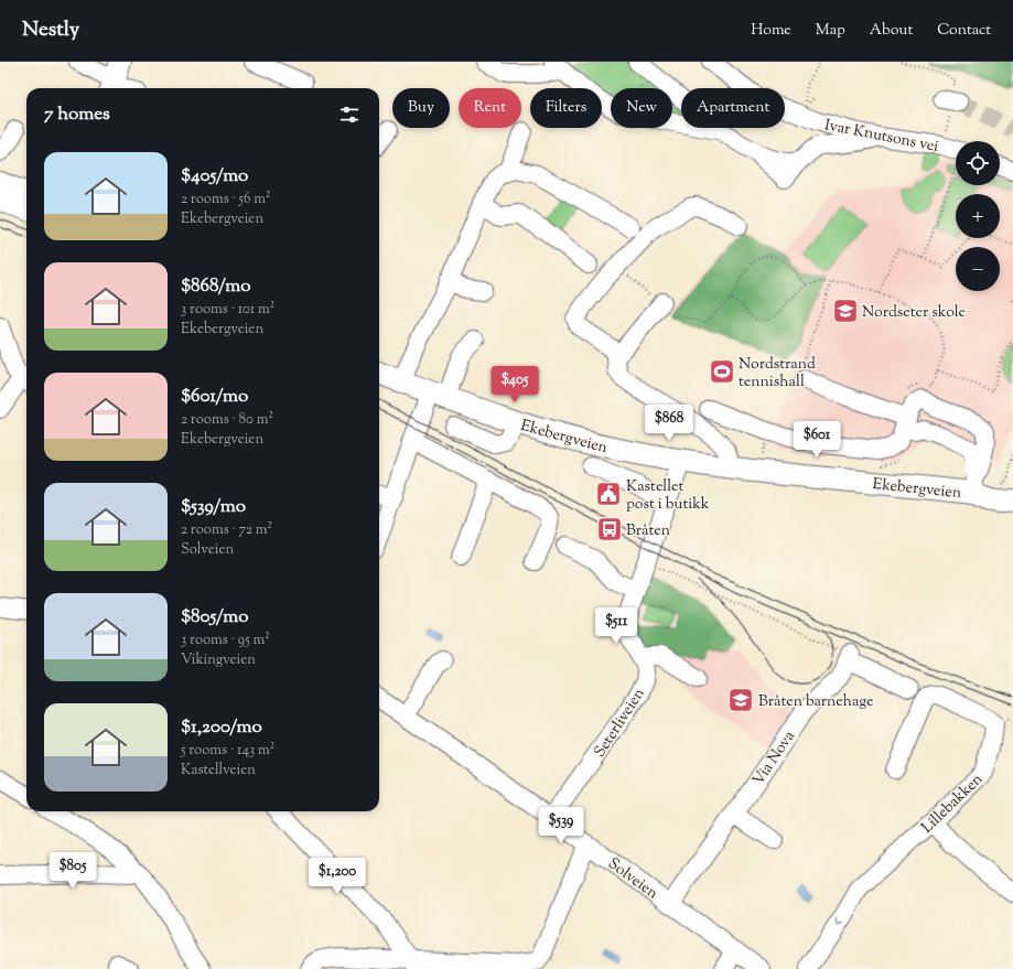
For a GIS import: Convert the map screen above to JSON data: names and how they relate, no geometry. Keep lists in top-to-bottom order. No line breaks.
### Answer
{"streets":{"main road":["Ekebergveien"],"street":["Ivar Knutsons vei","Seterliveien","Via Nova","Lillebakken","Solveien"]},"crossings":[["Ekebergveien","Seterliveien"],["Seterliveien","Solveien"],["Via Nova","Solveien"]],"one_way":["Lillebakken"],"places":{"school or university":["Nordseter skole","Bråten barnehage"],"sports":["Nordstrand tennishall"],"public building":["Kastellet post i butikk"],"bus stop":["Bråten"]},"page":{"header":"Nestly","nav":["Home","Map","About","Contact"],"chip":["Buy","Rent","Filters","New","Apartment"],"heading":"7 homes","map_buttons":["+","−"],"list":[{"name":"$405/mo","note":"2 rooms · 56 m² · Ekebergveien"},{"name":"$868/mo","note":"3 rooms · 101 m² · Ekebergveien"},{"name":"$601/mo","note":"2 rooms · 80 m² · Ekebergveien"},{"name":"$539/mo","note":"2 rooms · 72 m² · Solveien"},{"name":"$805/mo","note":"3 rooms · 95 m² · Vikingveien"},{"name":"$1,200/mo","note":"5 rooms · 143 m² · Kastellveien"}],"price":["$405","$868","$601","$511","$539","$805","$1,200"]}}
